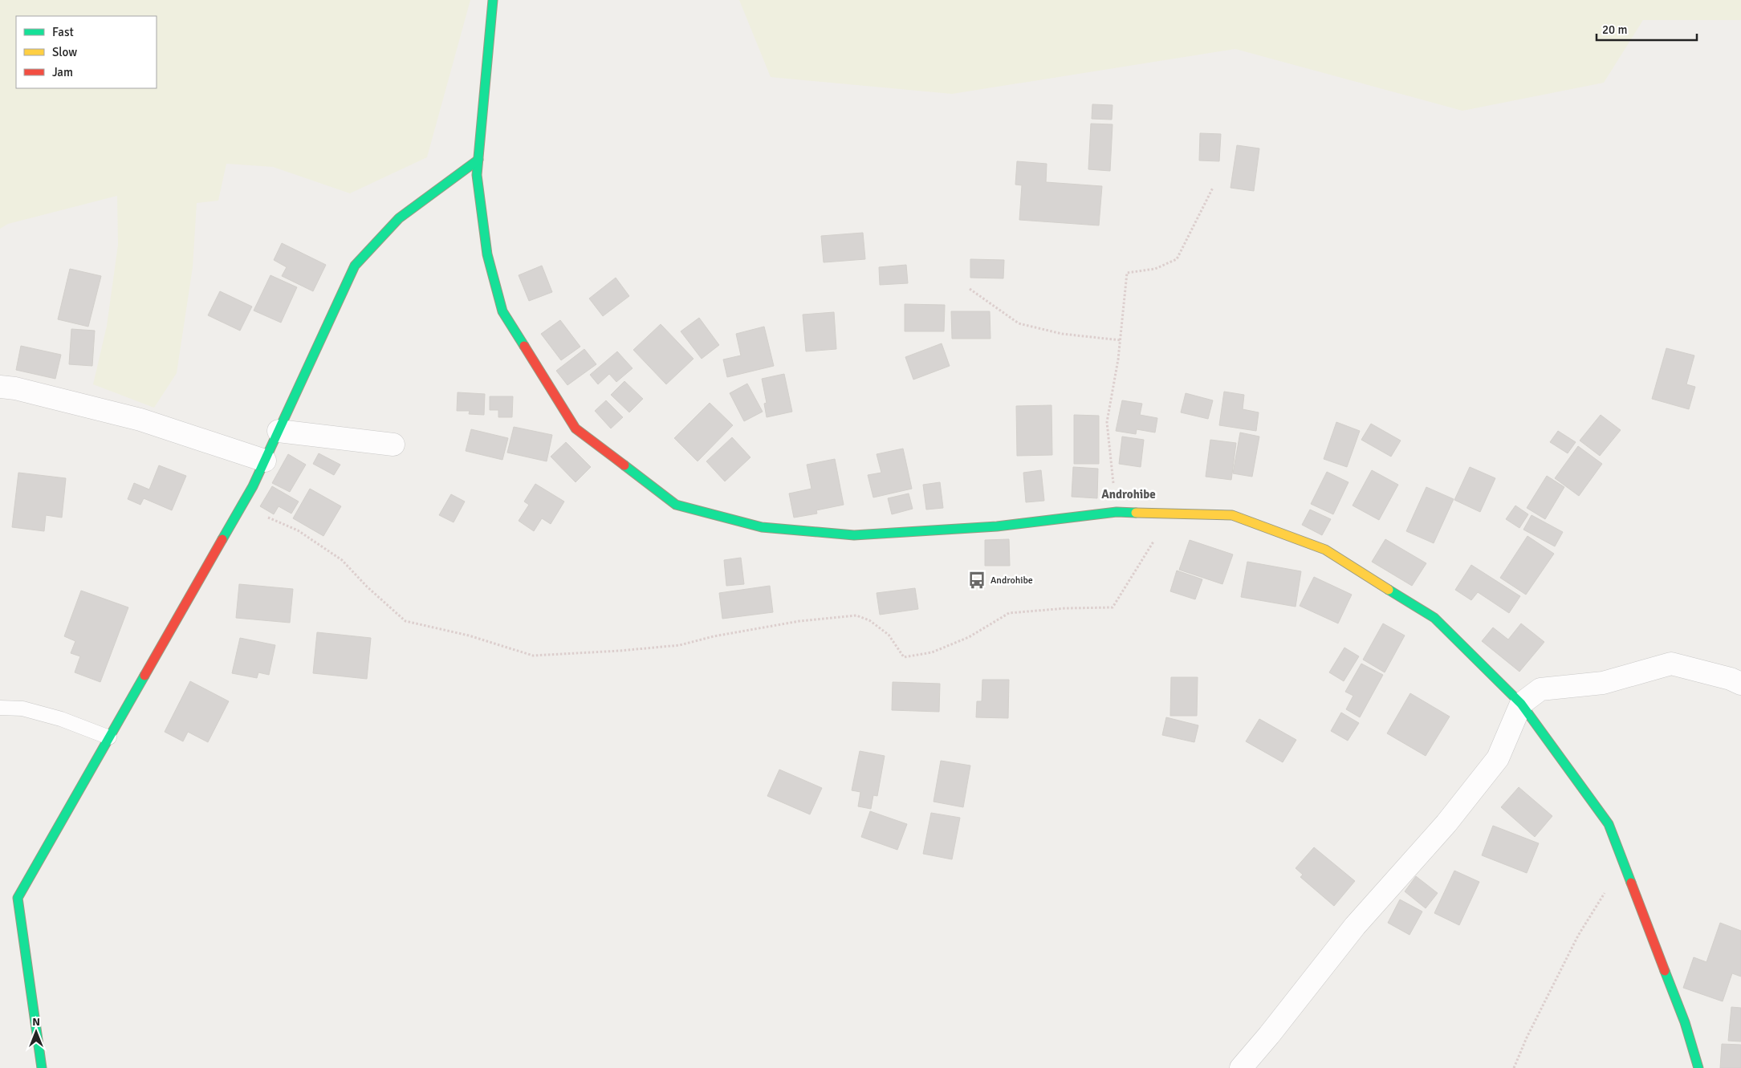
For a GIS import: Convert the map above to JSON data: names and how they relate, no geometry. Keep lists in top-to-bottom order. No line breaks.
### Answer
{"districts":["Androhibe"],"places":{"bus stop":["Androhibe"]},"legend":["Fast","Slow","Jam"],"scale_bar":"20 m","north":"top"}
